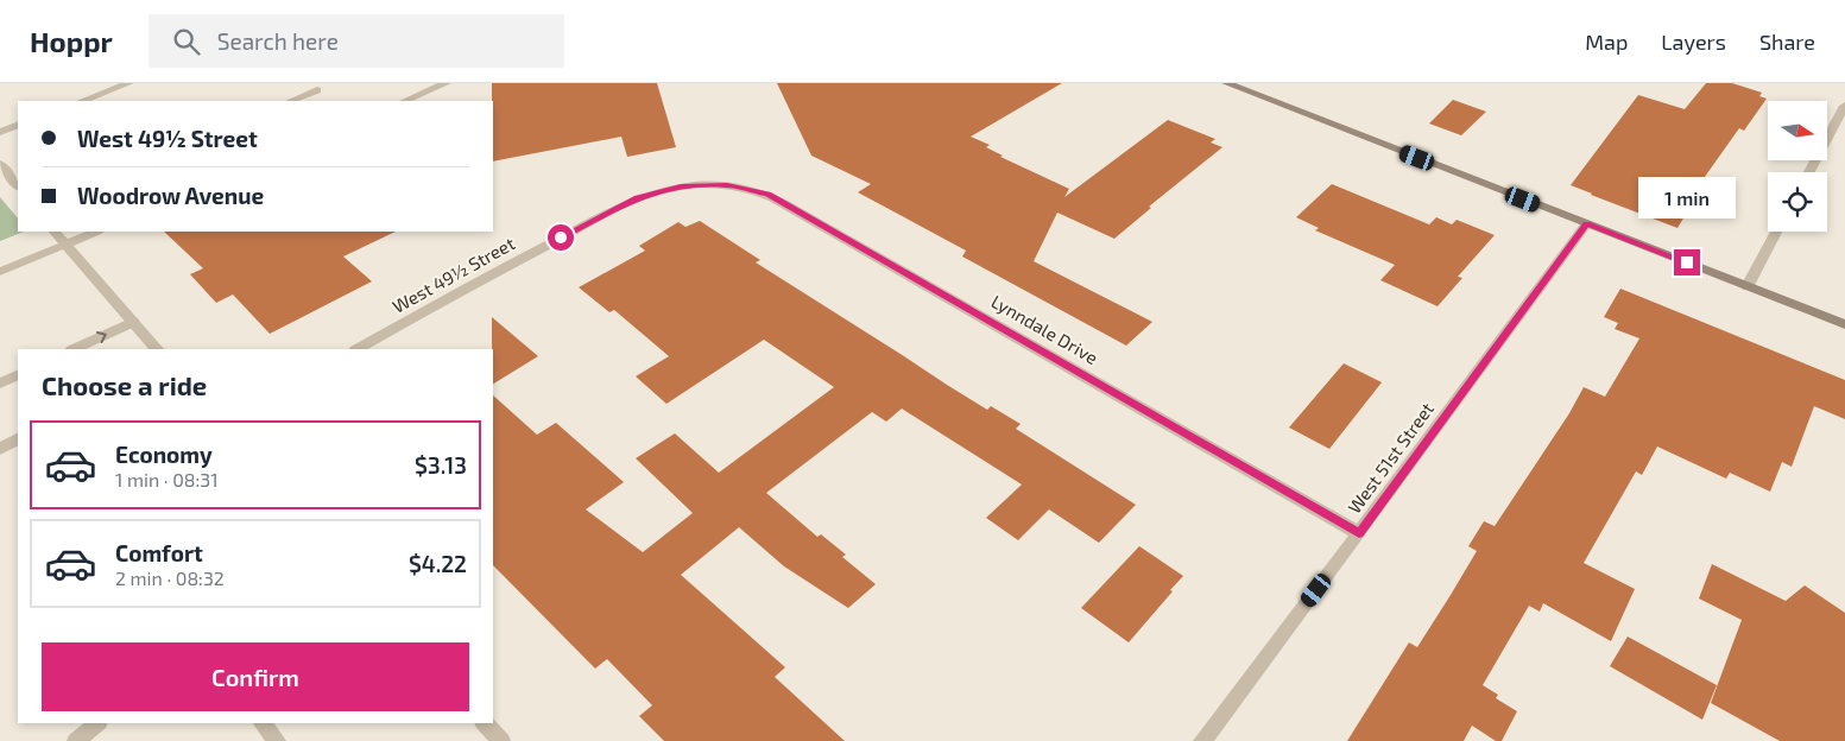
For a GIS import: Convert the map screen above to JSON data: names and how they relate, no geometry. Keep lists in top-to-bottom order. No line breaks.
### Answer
{"streets":{"street":["West 49½ Street","Lynndale Drive","West 51st Street"]},"crossings":[["West 49½ Street","Lynndale Drive"],["Lynndale Drive","West 51st Street"]],"north":"right","page":{"header":"Hoppr","search":"Search here","nav":["Map","Layers","Share"],"banner":["West 49½ Street","Woodrow Avenue"],"bubble":"1 min","heading":"Choose a ride","list":[{"name":"Economy","note":"1 min · 08:31","value":"$3.13"},{"name":"Comfort","note":"2 min · 08:32","value":"$4.22"}],"buttons":"Confirm"}}
